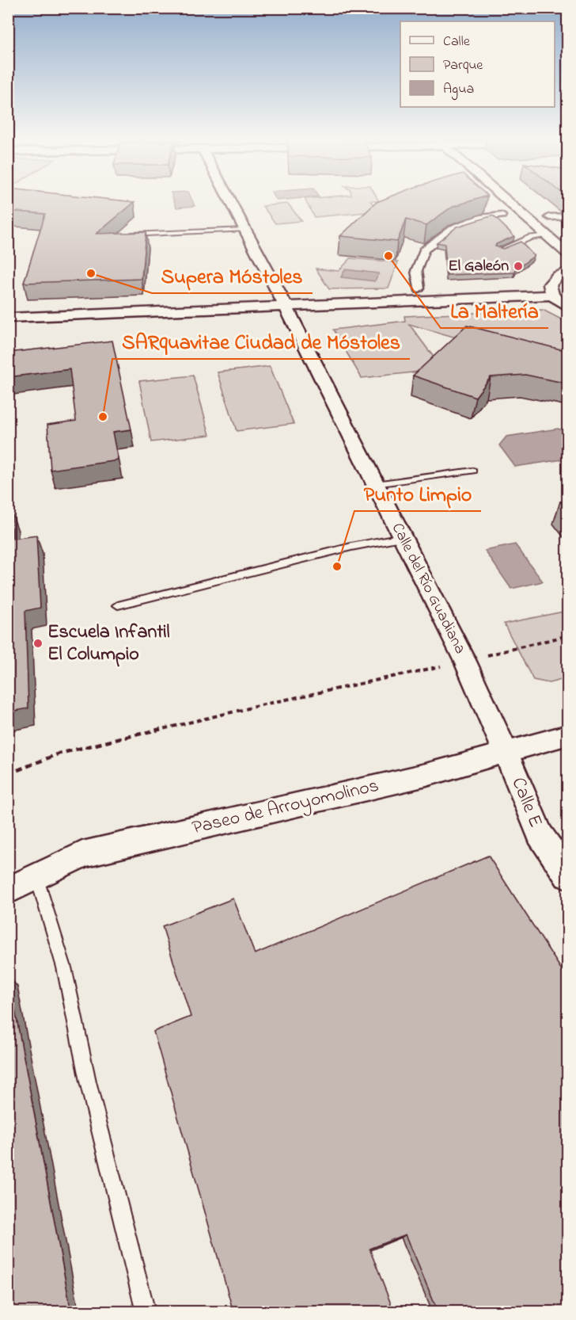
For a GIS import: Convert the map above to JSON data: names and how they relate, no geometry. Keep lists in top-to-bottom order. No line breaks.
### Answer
{"streets":{"street":["Calle del Río Guadiana","Calle E","Paseo de Arroyomolinos"]},"crossings":[["Calle del Río Guadiana","Calle E"],["Calle del Río Guadiana","Paseo de Arroyomolinos"],["Calle E","Paseo de Arroyomolinos"]],"places":["La Maltería","El Galeón","Supera Móstoles","SARquavitae Ciudad de Móstoles","Punto Limpio","Escuela Infantil El Columpio"],"legend":["Calle","Parque","Agua"]}
